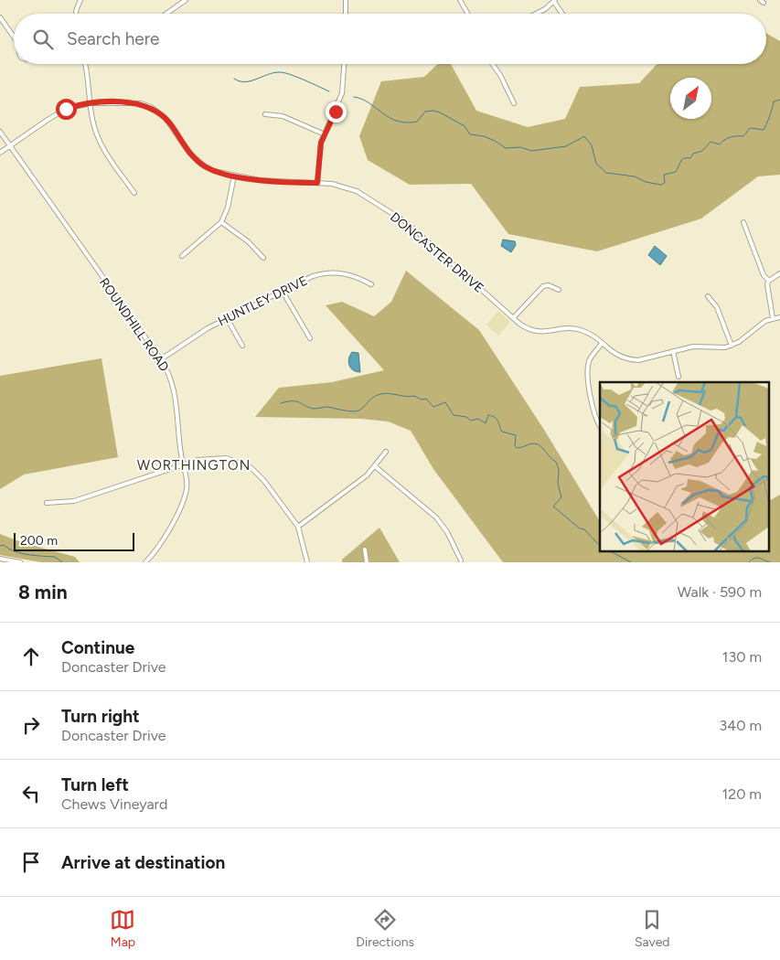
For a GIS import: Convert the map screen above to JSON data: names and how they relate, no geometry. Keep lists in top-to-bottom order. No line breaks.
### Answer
{"streets":{"street":["DONCASTER DRIVE","HUNTLEY DRIVE","ROUNDHILL ROAD"]},"crossings":[["DONCASTER DRIVE","ROUNDHILL ROAD"],["HUNTLEY DRIVE","ROUNDHILL ROAD"]],"districts":["WORTHINGTON"],"scale_bar":"200 m","north":"top right","page":{"search":"Search here","scale":"200 m","heading":["8 min","Walk · 590 m"],"list":[["Continue","Doncaster Drive","130 m"],["Turn right","Doncaster Drive","340 m"],["Turn left","Chews Vineyard","120 m"],"Arrive at destination"],"nav":["Map","Directions","Saved"]}}
